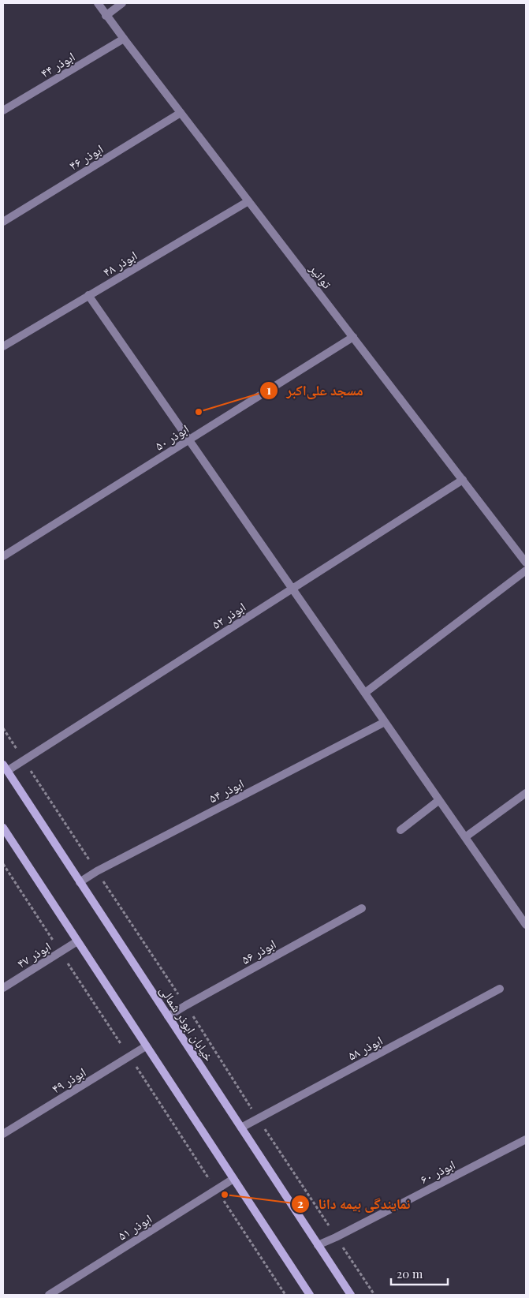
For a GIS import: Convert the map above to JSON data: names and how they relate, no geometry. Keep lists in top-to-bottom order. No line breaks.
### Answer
{"streets":{"main road":["خیابان ابوذر شمالی"],"street":["ابوذر ۴۴","ابوذر ۴۶","ابوذر ۴۸","توانیر","ابوذر ۵۰","ابوذر ۵۲","ابوذر ۵۴","ابوذر ۵۶","ابوذر ۴۷","ابوذر ۵۸","ابوذر ۴۹","ابوذر ۶۰","ابوذر ۵۱"]},"crossings":[["ابوذر ۴۴","توانیر"],["ابوذر ۴۶","توانیر"],["ابوذر ۴۸","توانیر"],["توانیر","ابوذر ۵۰"],["توانیر","ابوذر ۵۲"],["ابوذر ۵۲","خیابان ابوذر شمالی"],["ابوذر ۵۴","خیابان ابوذر شمالی"],["ابوذر ۵۶","خیابان ابوذر شمالی"],["خیابان ابوذر شمالی","ابوذر ۵۸"],["خیابان ابوذر شمالی","ابوذر ۶۰"]],"places":["مسجد علی‌اکبر","نمایندگی بیمه دانا"],"scale_bar":"20 m"}
